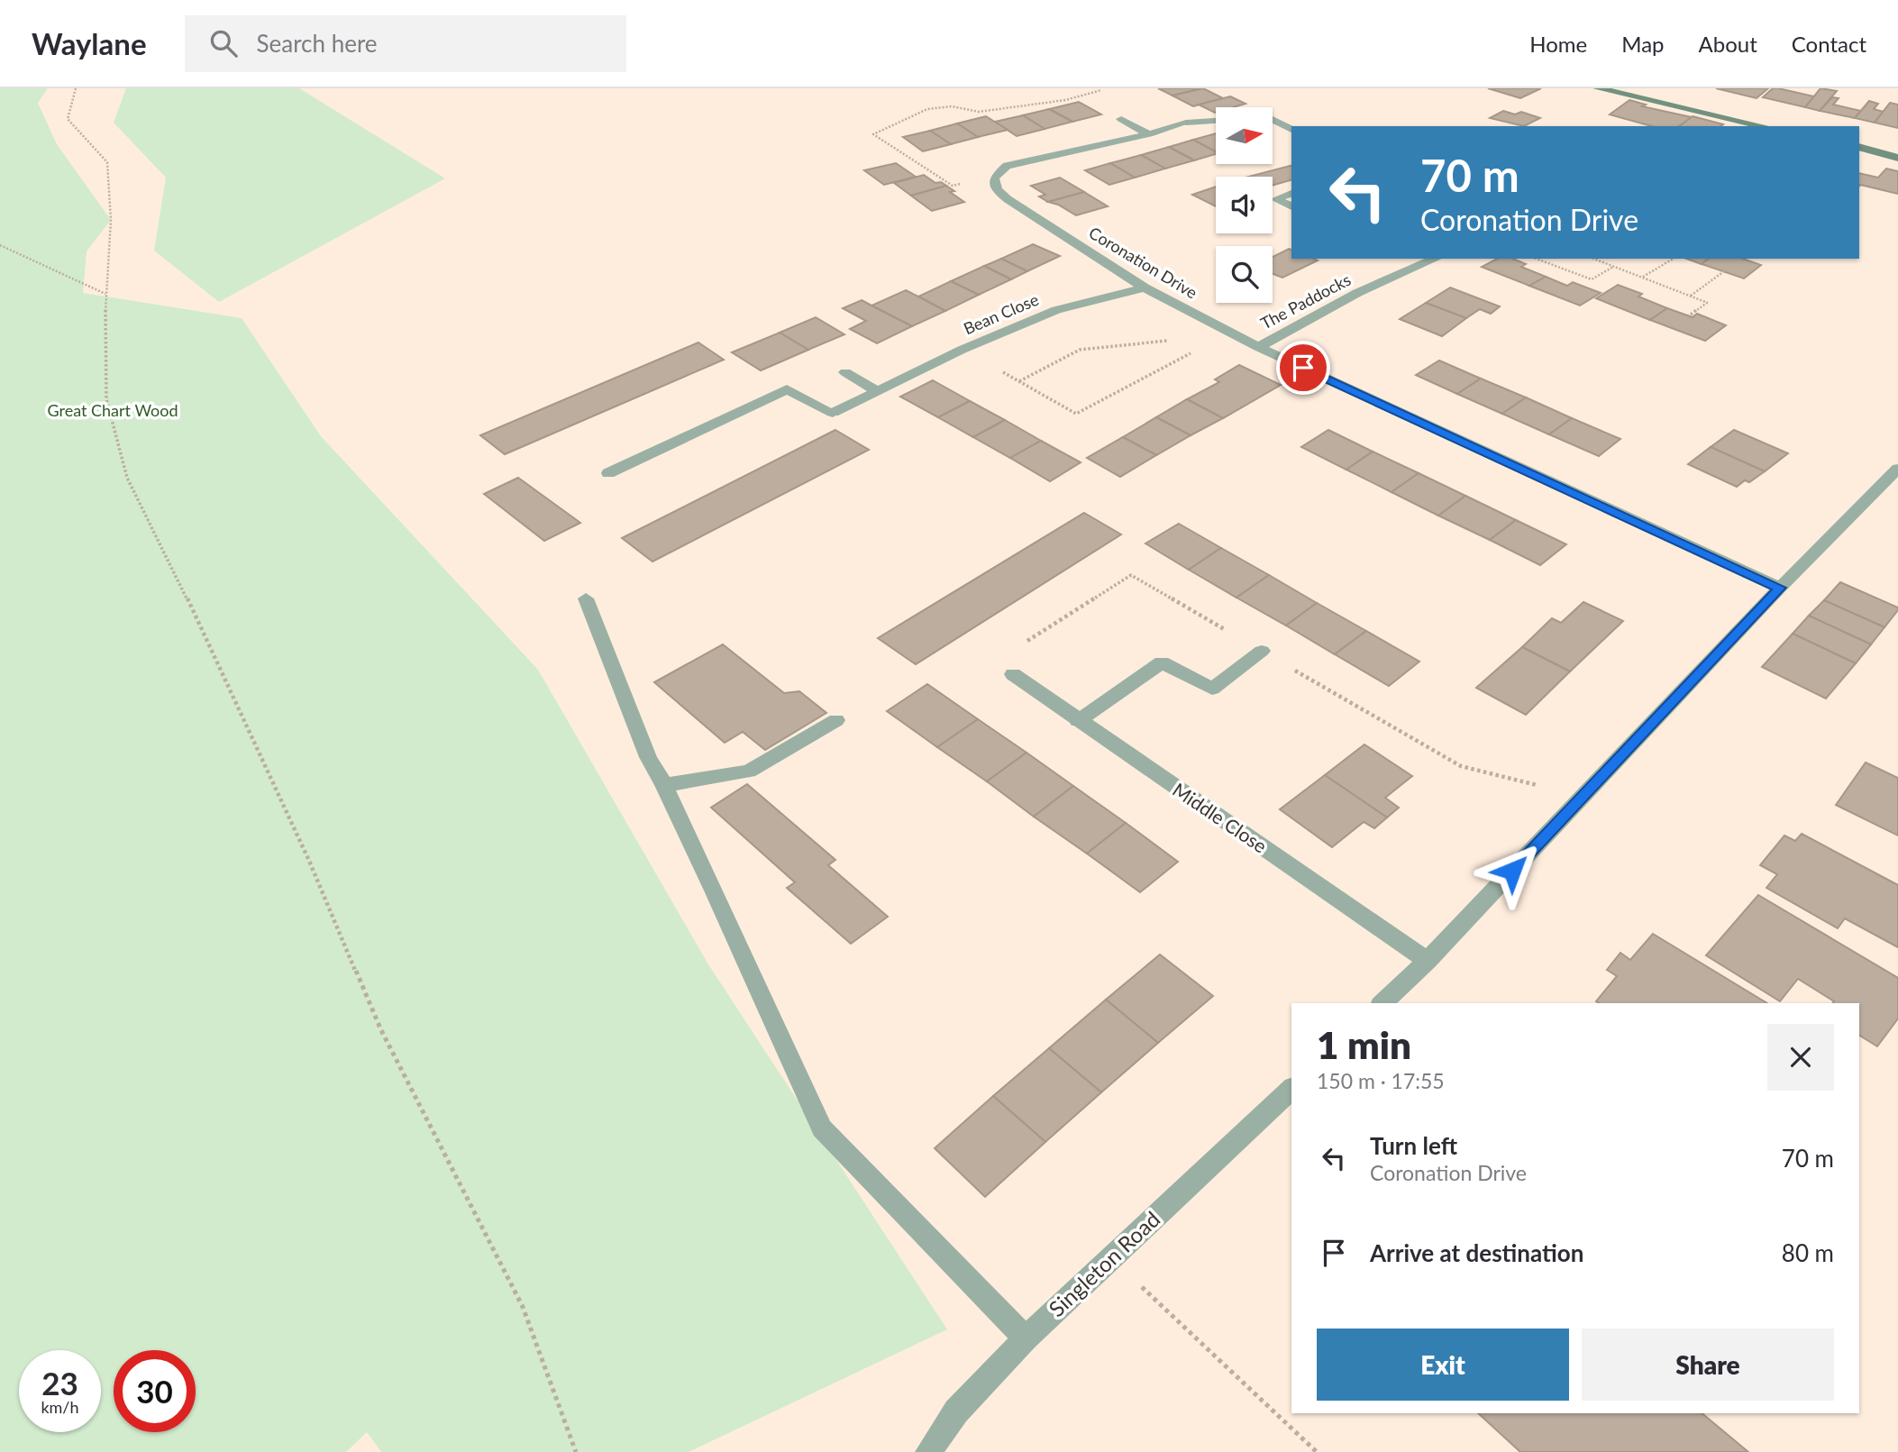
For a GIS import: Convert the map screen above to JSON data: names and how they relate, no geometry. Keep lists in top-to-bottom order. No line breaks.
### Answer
{"streets":{"street":["Coronation Drive","The Paddocks","Bean Close","Middle Close","Singleton Road"]},"crossings":[["Coronation Drive","The Paddocks"],["Coronation Drive","Bean Close"]],"parks":["Great Chart Wood"],"north":"right","page":{"header":"Waylane","search":"Search here","nav":["Home","Map","About","Contact"],"turn":["70 m","Coronation Drive"],"heading":["1 min","150 m · 17:55"],"list":[{"name":"Turn left","note":"Coronation Drive","value":"70 m"},{"name":"Arrive at destination","value":"80 m"}],"buttons":["Exit","Share"],"speed":"23 km/h","limit":"30"}}
